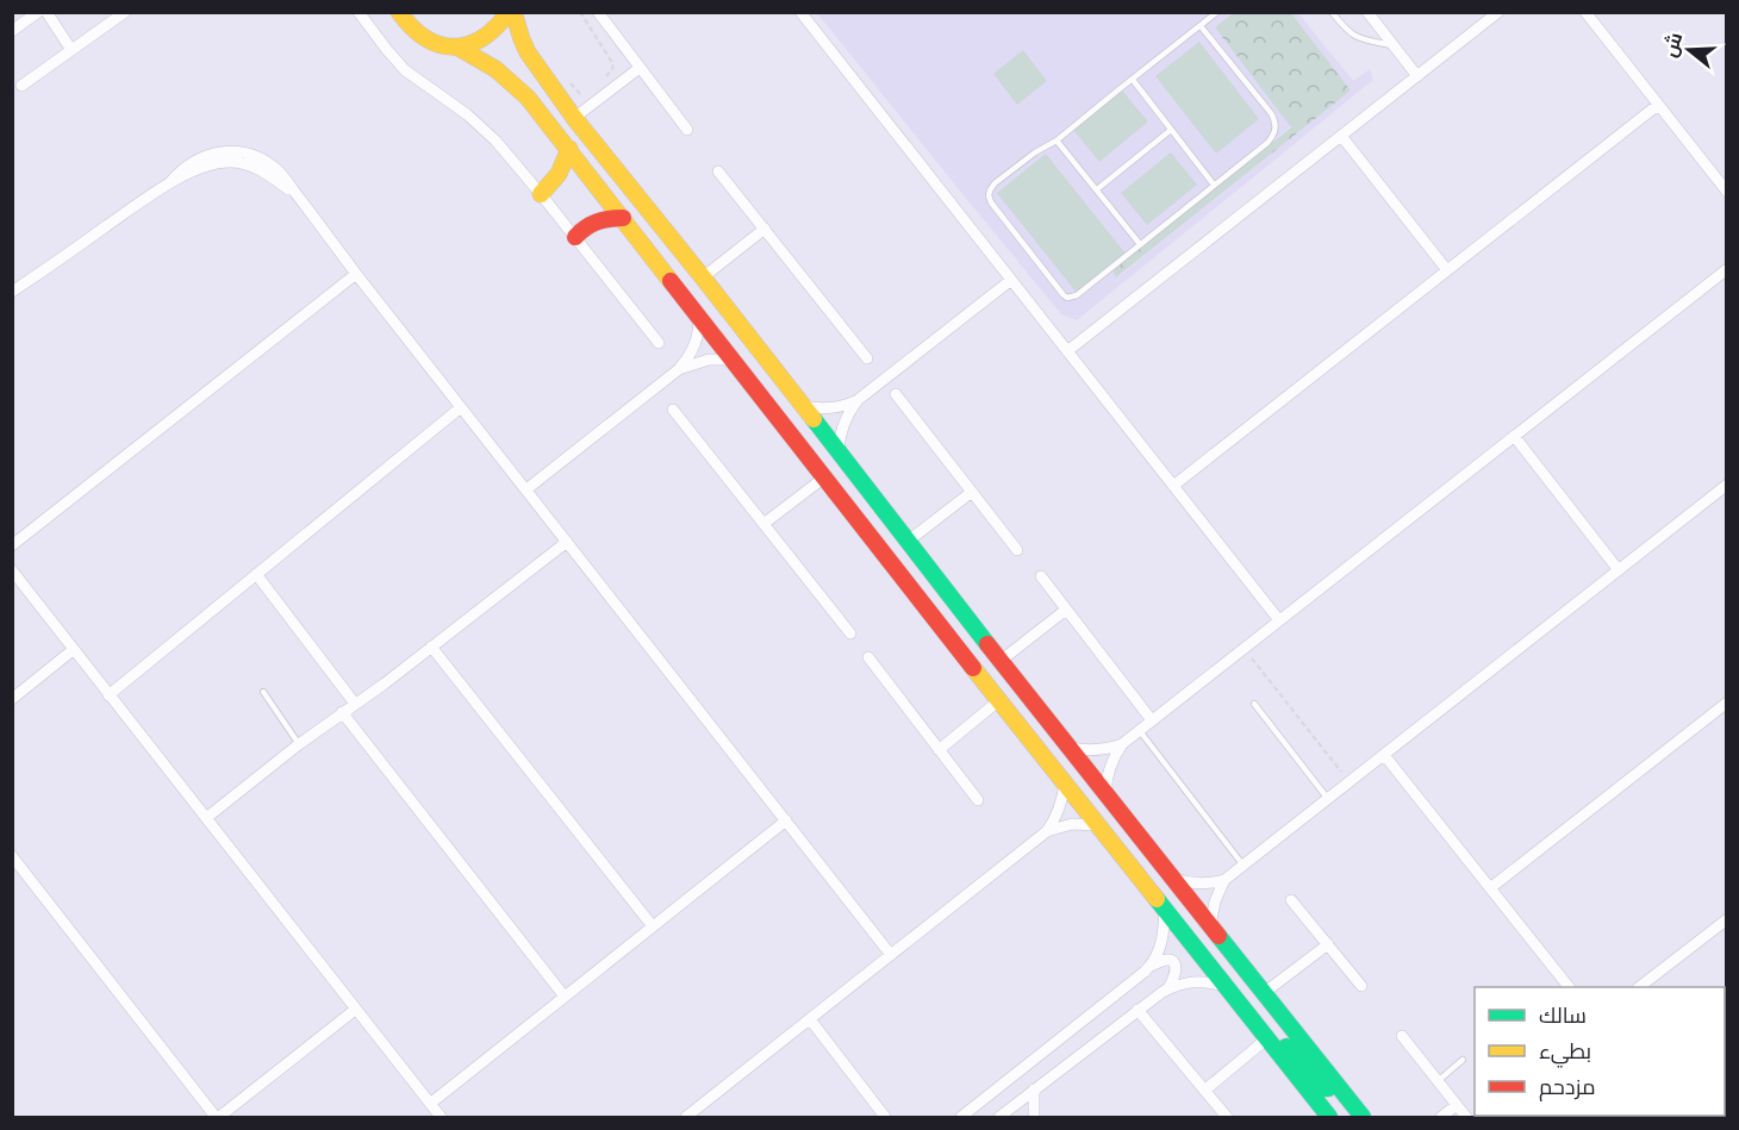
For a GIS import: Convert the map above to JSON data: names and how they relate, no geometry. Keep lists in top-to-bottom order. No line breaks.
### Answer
{"legend":["سالك","بطيء","مزدحم"],"north":"left"}
